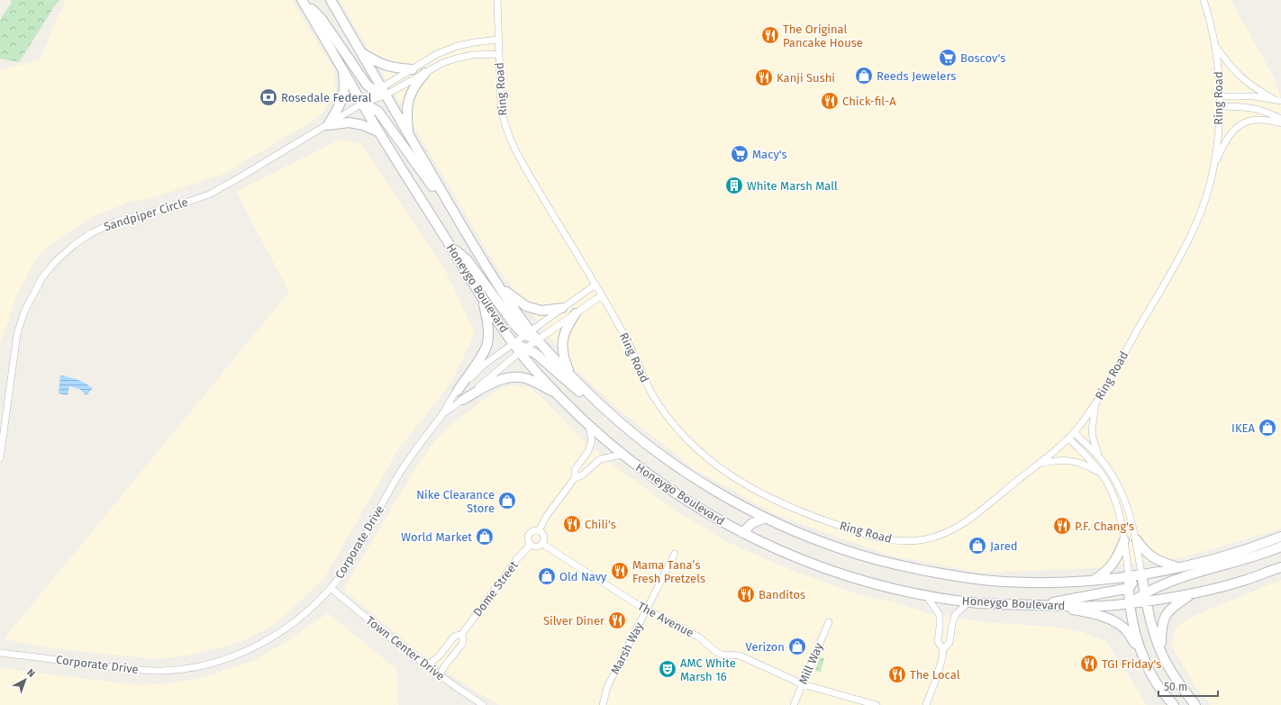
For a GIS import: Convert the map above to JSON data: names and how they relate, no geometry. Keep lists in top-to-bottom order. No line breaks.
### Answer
{"streets":{"main road":["Honeygo Boulevard"],"street":["Ring Road","Sandpiper Circle","Corporate Drive","Dome Street","The Avenue","Town Center Drive","Marsh Way","Mill Way"]},"crossings":[["Sandpiper Circle","Honeygo Boulevard"],["Honeygo Boulevard","Corporate Drive"],["Corporate Drive","Town Center Drive"],["Dome Street","The Avenue"],["Dome Street","Town Center Drive"],["The Avenue","Marsh Way"],["The Avenue","Mill Way"]],"places":{"restaurant":["The Original Pancake House","Kanji Sushi","Chick-fil-A","Chili's","P.F. Chang's","Mama Tana’s Fresh Pretzels","Banditos","Silver Diner","TGI Friday's","The Local"],"supermarket":["Boscov's","Macy's"],"shop":["Reeds Jewelers","IKEA","Nike Clearance Store","World Market","Jared","Old Navy","Verizon"],"bank":["Rosedale Federal"],"building":["White Marsh Mall"],"theatre":["AMC White Marsh 16"]},"scale_bar":"50 m","north":"top right"}
